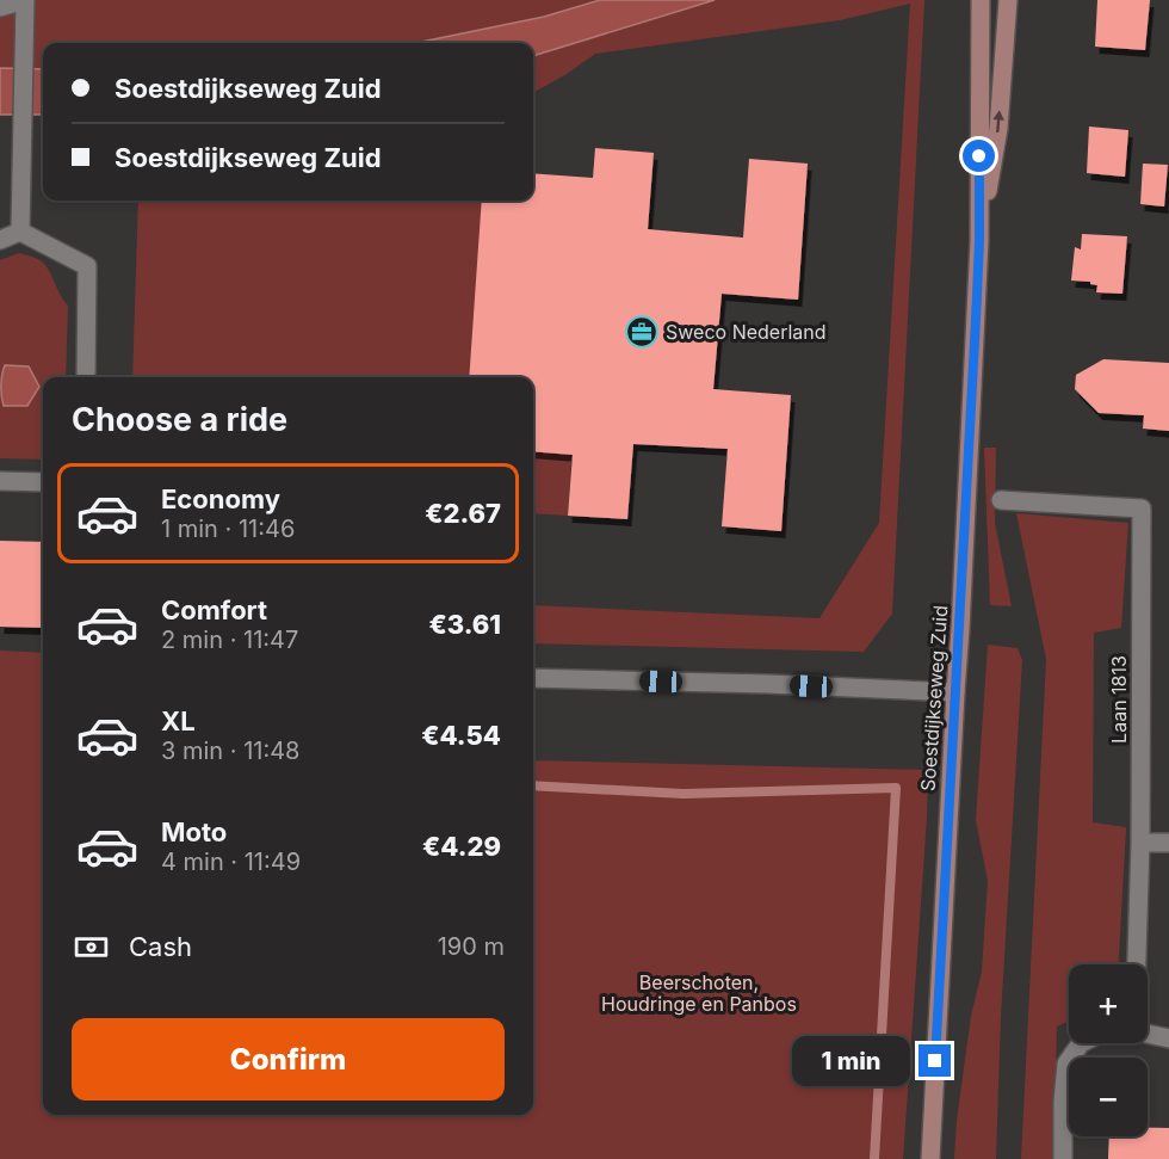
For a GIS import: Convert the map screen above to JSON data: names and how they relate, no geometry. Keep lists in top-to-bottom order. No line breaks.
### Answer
{"streets":{"main road":["Soestdijkseweg Zuid"],"street":["Laan 1813"]},"parks":["Beerschoten, Houdringe en Panbos"],"places":{"office":["Sweco Nederland"]},"page":{"banner":["Soestdijkseweg Zuid","Soestdijkseweg Zuid"],"heading":"Choose a ride","list":[{"name":"Economy","note":"1 min · 11:46","value":"€2.67"},{"name":"Comfort","note":"2 min · 11:47","value":"€3.61"},{"name":"XL","note":"3 min · 11:48","value":"€4.54"},{"name":"Moto","note":"4 min · 11:49","value":"€4.29"}],"pay":["Cash","190 m"],"map_buttons":["+","−"],"buttons":"Confirm","bubble":"1 min"}}
